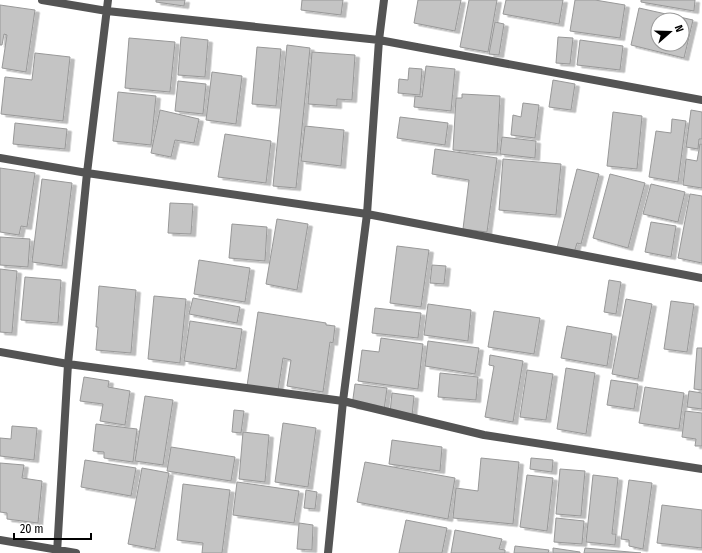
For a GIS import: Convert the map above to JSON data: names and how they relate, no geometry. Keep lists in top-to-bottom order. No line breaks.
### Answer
{"scale_bar":"20 m","north":"right"}
